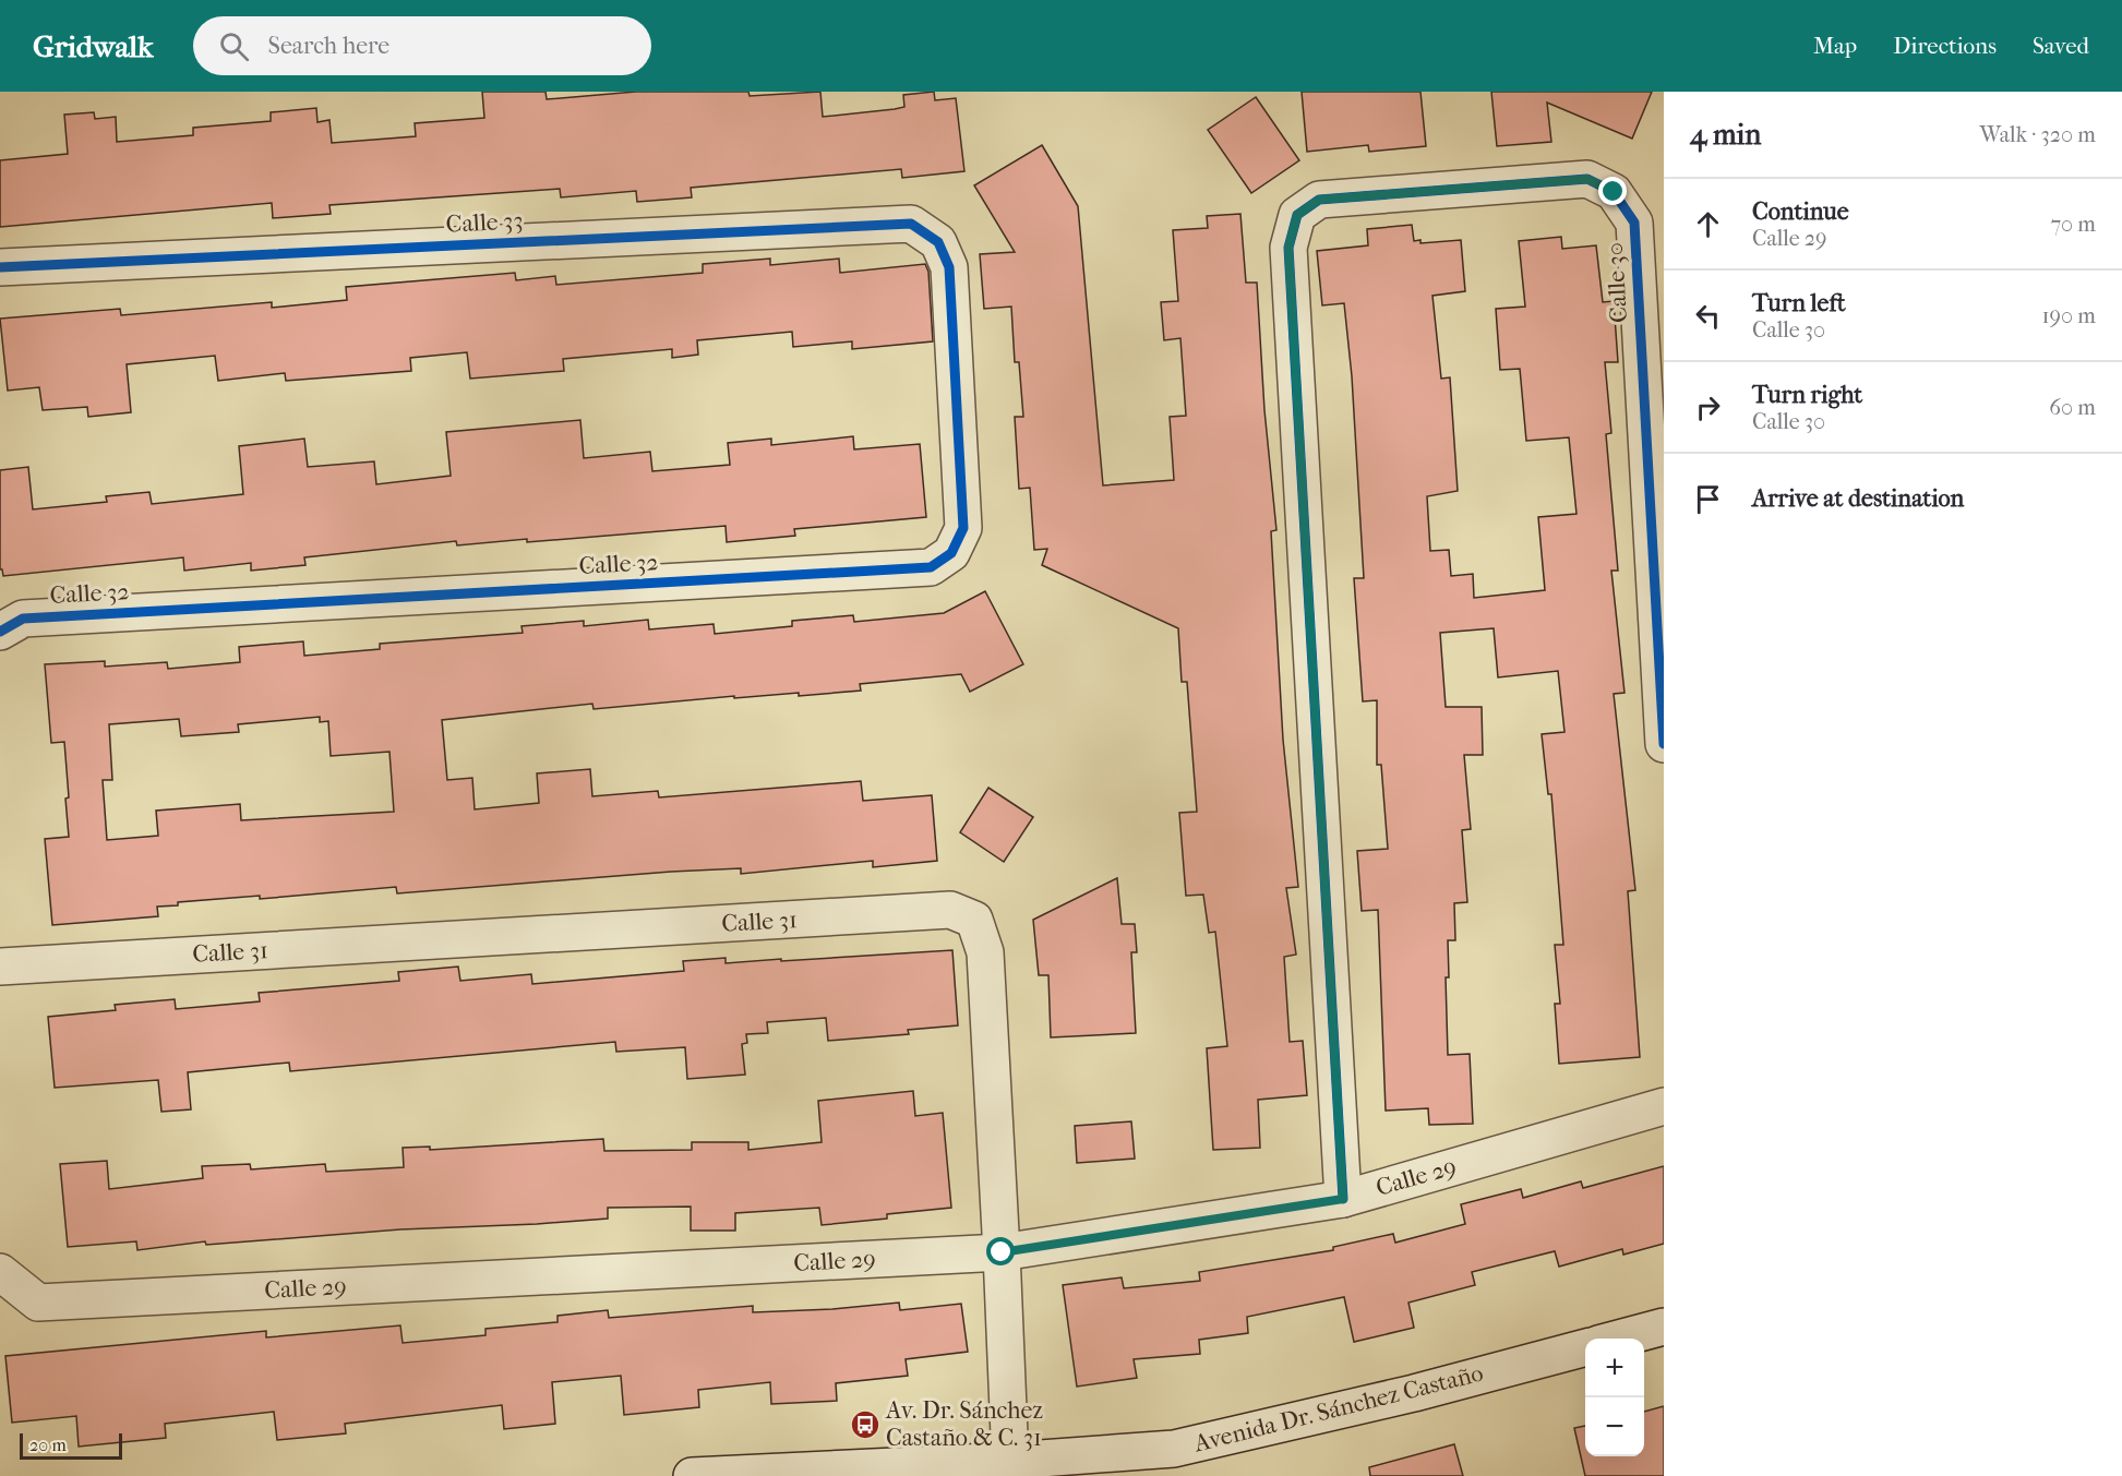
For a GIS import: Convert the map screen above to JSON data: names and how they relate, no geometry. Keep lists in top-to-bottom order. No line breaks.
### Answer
{"streets":{"street":["Calle 33","Calle 30","Calle 32","Calle 31","Calle 29","Avenida Dr. Sánchez Castaño"]},"crossings":[["Calle 33","Calle 32"],["Calle 30","Calle 29"],["Calle 31","Calle 29"],["Calle 31","Avenida Dr. Sánchez Castaño"]],"places":{"bus stop":["Av. Dr. Sánchez Castaño & C. 31"]},"scale_bar":"20 m","page":{"header":"Gridwalk","search":"Search here","nav":["Map","Directions","Saved"],"heading":["4 min","Walk · 320 m"],"list":[["Continue","Calle 29","70 m"],["Turn left","Calle 30","190 m"],["Turn right","Calle 30","60 m"],"Arrive at destination"],"map_buttons":["+","−"],"scale":"20 m"}}
